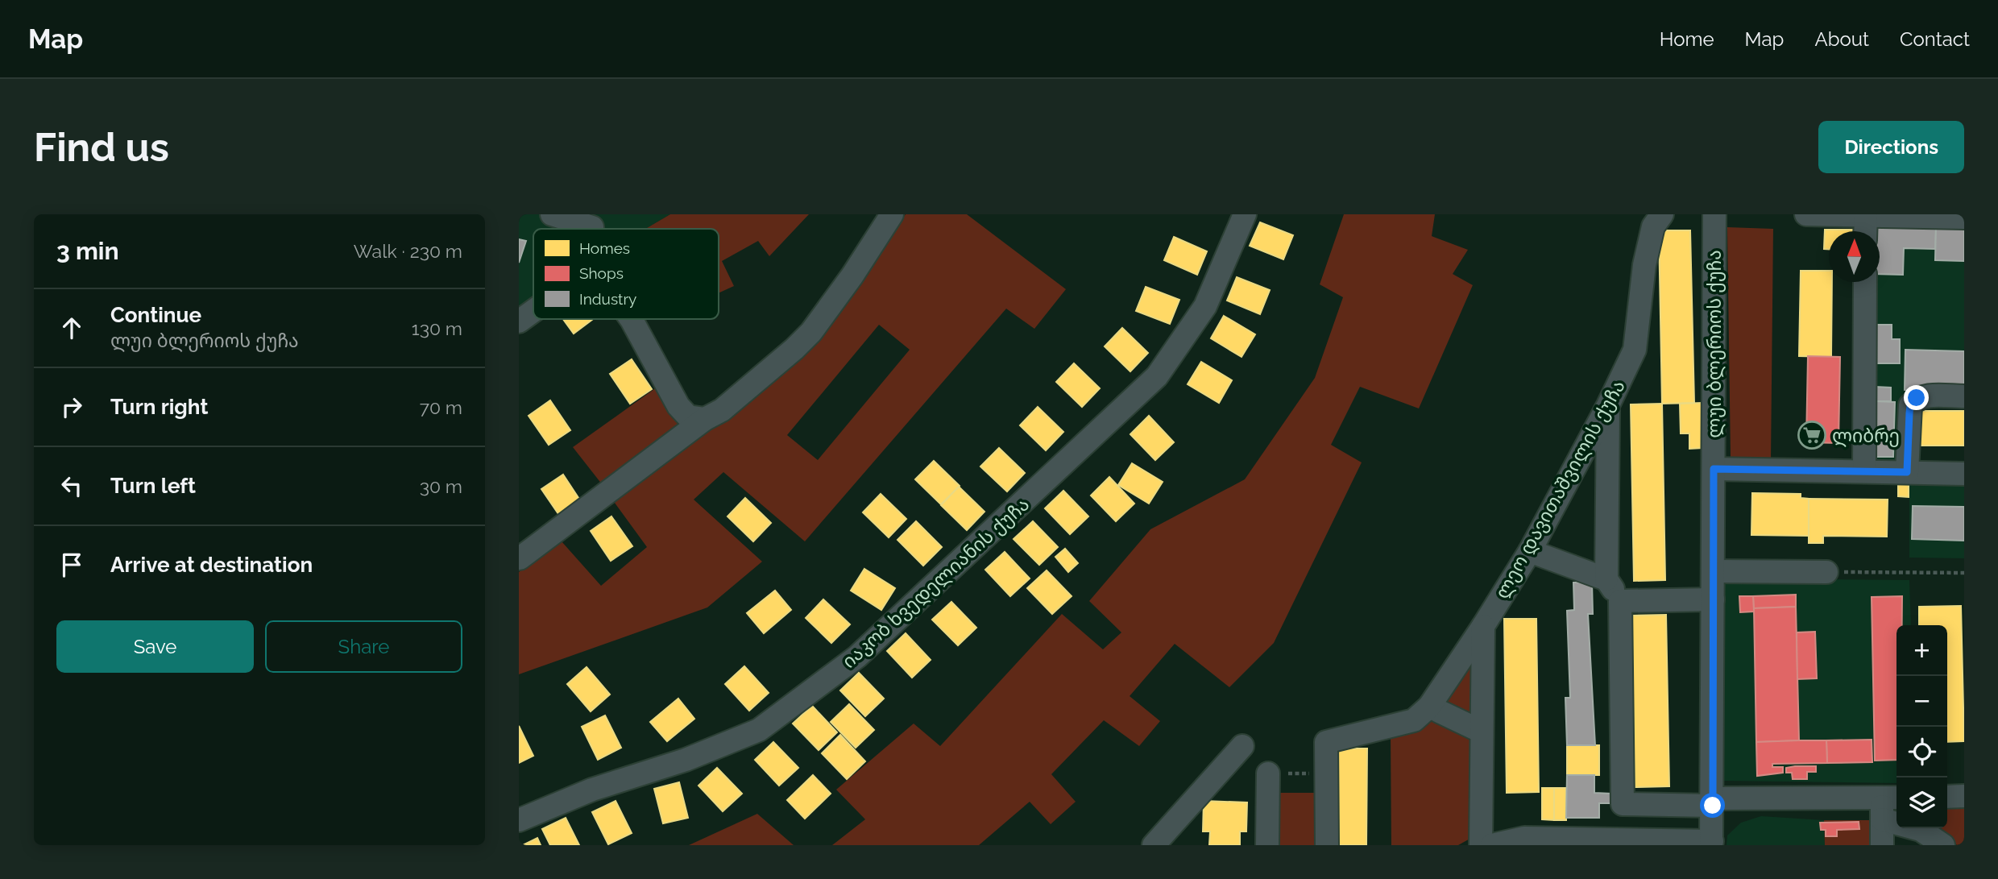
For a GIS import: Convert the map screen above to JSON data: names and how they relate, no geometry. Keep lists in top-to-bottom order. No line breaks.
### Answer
{"streets":{"street":["ლუი ბლერიოს ქუჩა","ლეო დავითაშვილის ქუჩა","იაკობ ხვედელიანის ქუჩა"]},"places":{"supermarket":["ლიბრე"]},"legend":["Homes","Shops","Industry"],"north":"top","page":{"header":"Map","nav":["Home","Map","About","Contact"],"buttons":["Directions",["Save","Share"]],"title":"Find us","heading":["3 min","Walk · 230 m"],"list":[["Continue","ლუი ბლერიოს ქუჩა","130 m"],["Turn right","70 m"],["Turn left","30 m"],"Arrive at destination"],"map_buttons":["+","−"]}}
